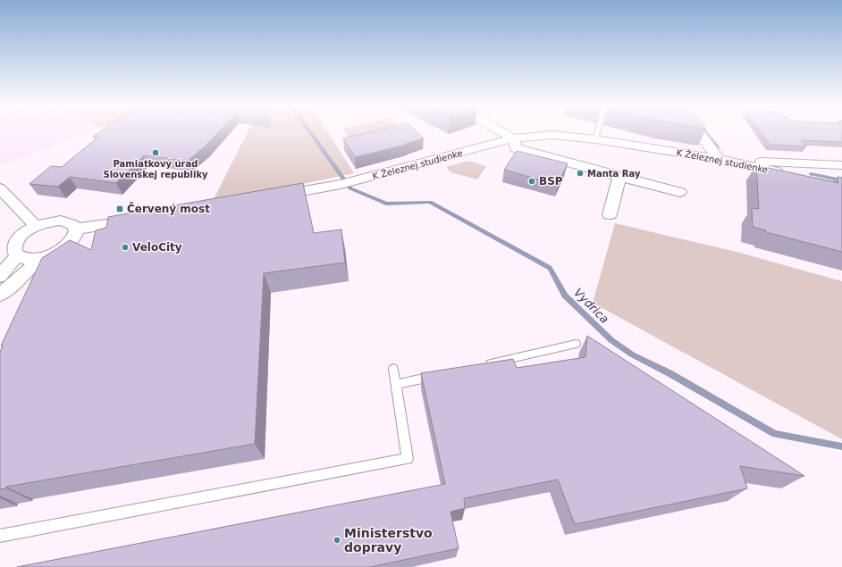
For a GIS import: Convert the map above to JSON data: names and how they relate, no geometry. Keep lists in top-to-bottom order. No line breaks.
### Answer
{"streets":{"street":["K Železnej studienke"]},"water":["Vydrica"],"places":{"other":["Pamiatkový úrad Slovenskej republiky","Manta Ray","BSP","VeloCity","Ministerstvo dopravy"],"transit":["Červený most"]}}
